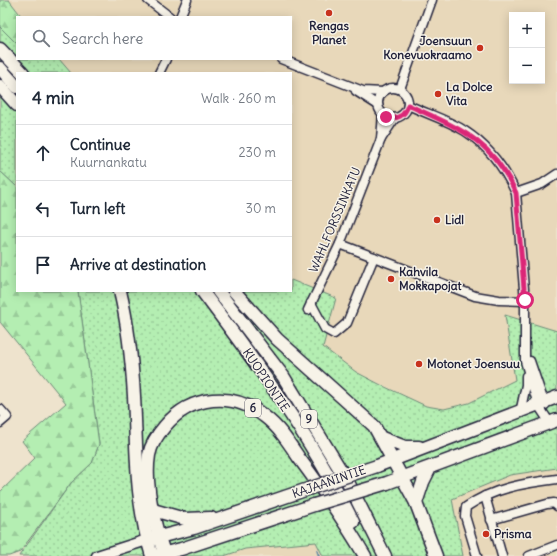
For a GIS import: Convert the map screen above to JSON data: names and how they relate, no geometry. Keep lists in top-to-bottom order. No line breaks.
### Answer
{"streets":{"highway":["KUOPIONTIE","6","9","KAJAANINTIE"],"street":["WAHLFORSSINKATU"]},"crossings":[["6","KAJAANINTIE"]],"places":["Rengas Planet","Joensuun Konevuokraamo","La Dolce Vita","Lidl","Kahvila Mokkapojat","Motonet Joensuu","Prisma"],"page":{"map_buttons":["+","−"],"search":"Search here","heading":["4 min","Walk · 260 m"],"list":[["Continue","Kuurnankatu","230 m"],["Turn left","30 m"],"Arrive at destination"]}}
